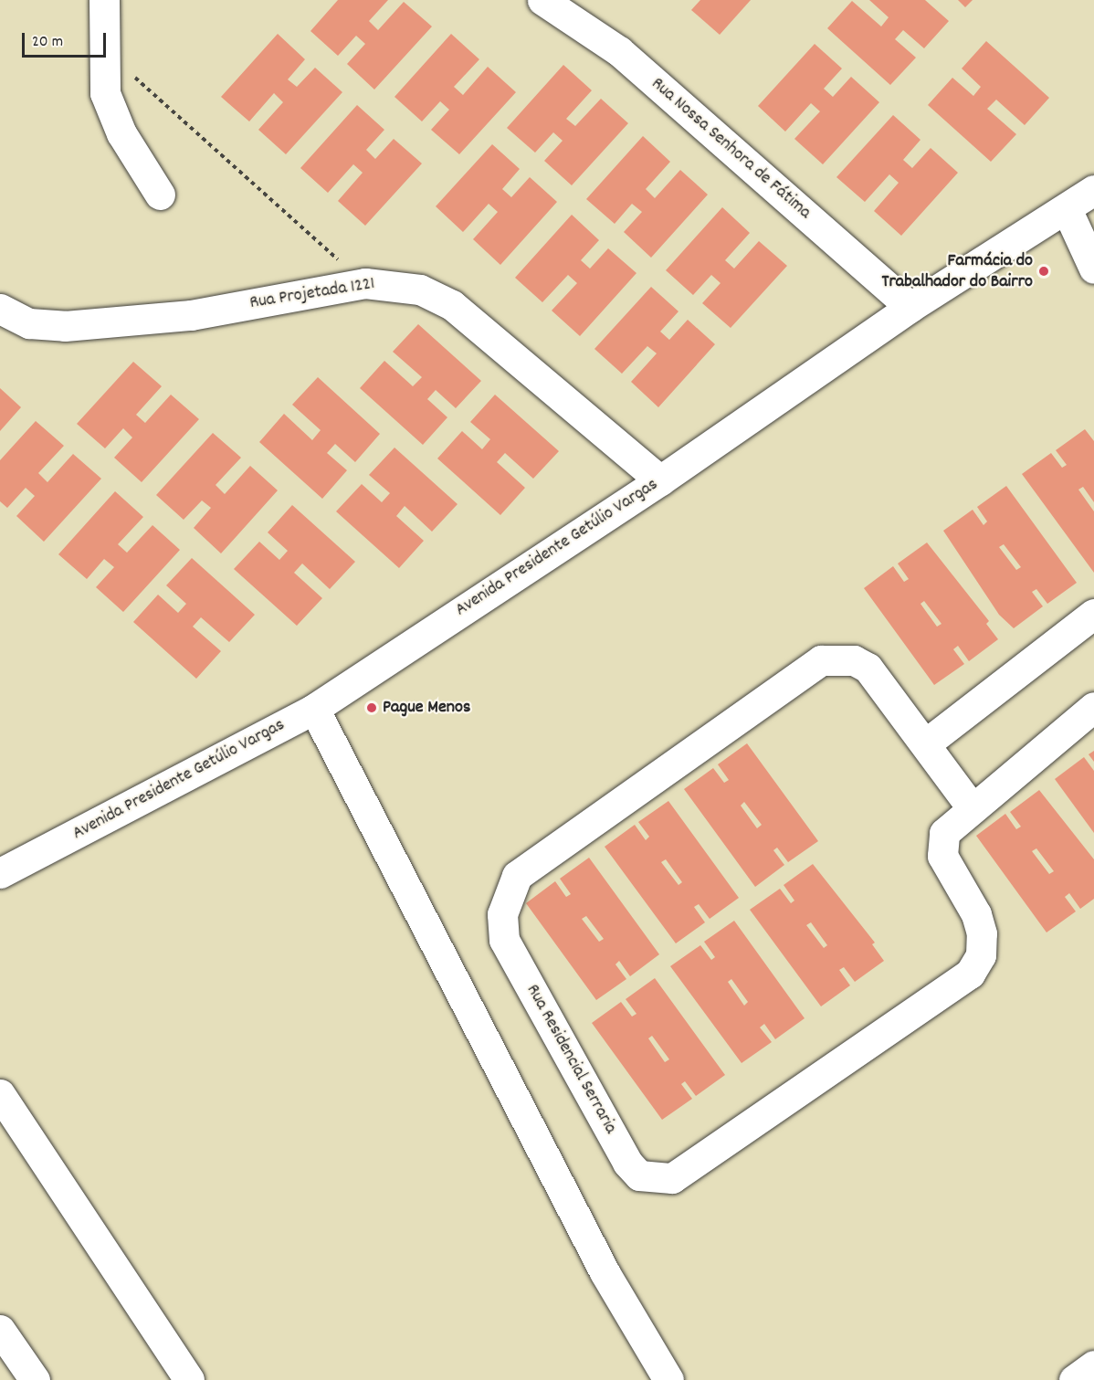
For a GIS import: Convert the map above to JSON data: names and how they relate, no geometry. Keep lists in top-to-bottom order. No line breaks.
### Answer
{"streets":{"street":["Rua Nossa Senhora de Fátima","Rua Projetada 1221","Avenida Presidente Getúlio Vargas","Rua Residencial Serraria"]},"crossings":[["Rua Nossa Senhora de Fátima","Avenida Presidente Getúlio Vargas"],["Rua Projetada 1221","Avenida Presidente Getúlio Vargas"]],"places":["Farmácia do Trabalhador do Bairro","Pague Menos"],"scale_bar":"20 m"}
